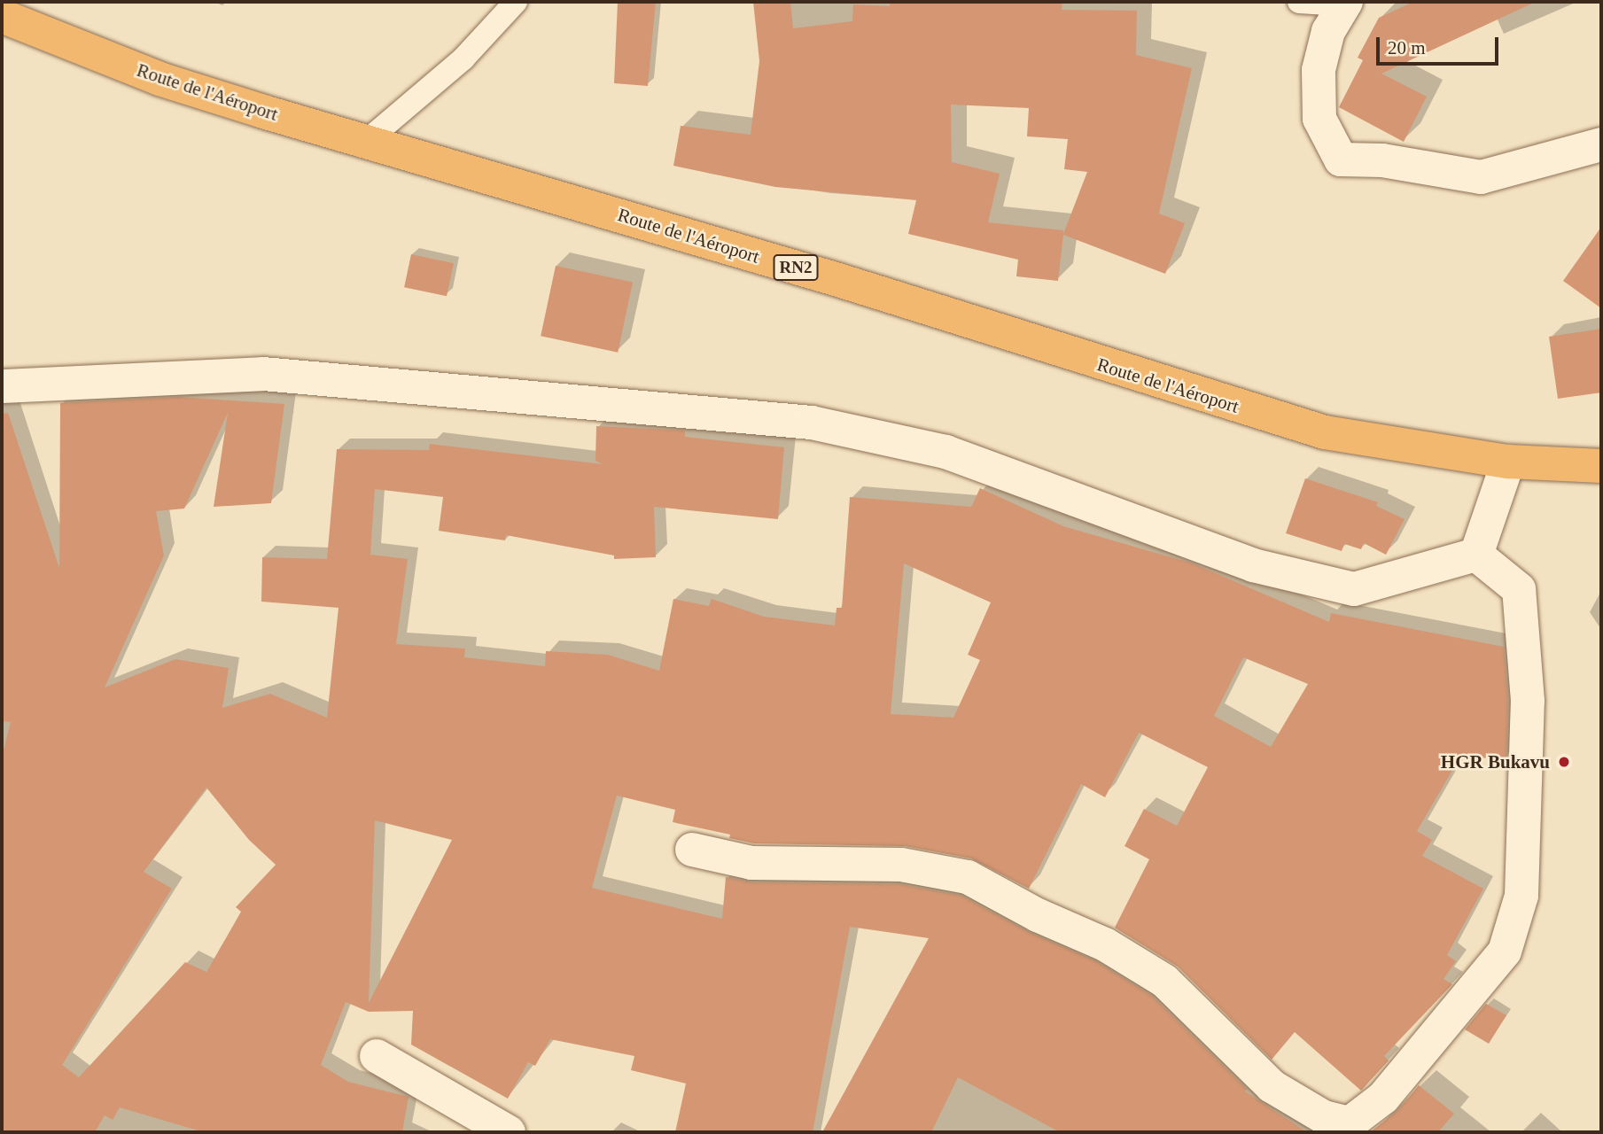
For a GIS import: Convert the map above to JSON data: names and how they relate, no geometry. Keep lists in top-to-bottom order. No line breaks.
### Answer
{"streets":{"highway":["Route de l'Aéroport","RN2"]},"places":["HGR Bukavu"],"scale_bar":"20 m"}
